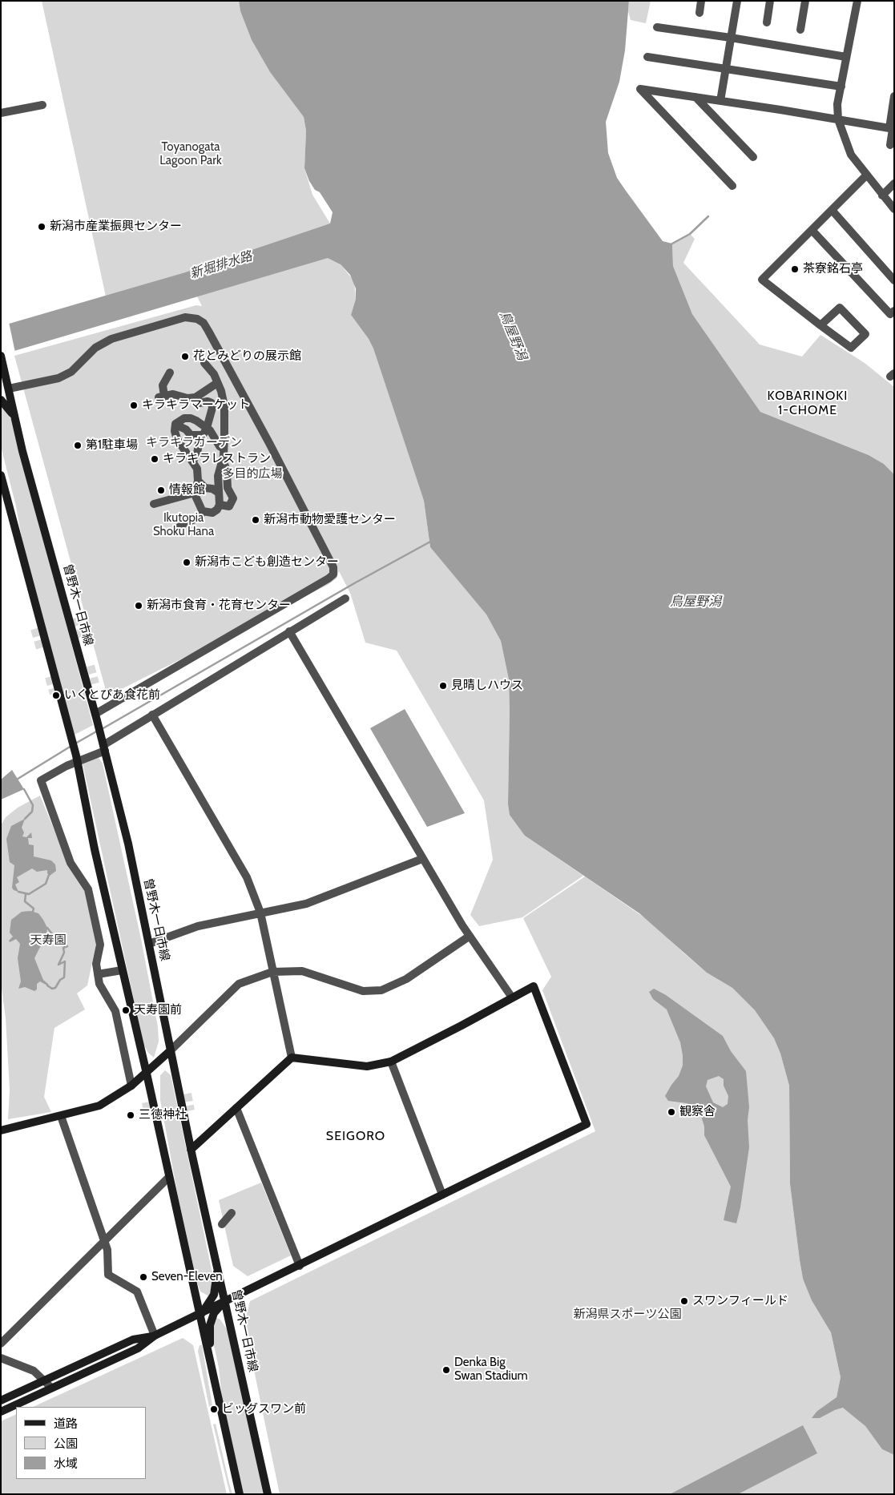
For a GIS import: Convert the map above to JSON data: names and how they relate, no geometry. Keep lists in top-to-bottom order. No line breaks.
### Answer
{"streets":{"main road":["曽野木一日市線"]},"districts":["KOBARINOKI 1-CHOME","SEIGORO"],"water":["新堀排水路","鳥屋野潟"],"parks":["Toyanogata Lagoon Park","キラキラガーデン","多目的広場","Ikutopia Shoku Hana","天寿園","新潟県スポーツ公園"],"places":["新潟市産業振興センター","茶寮銘石亭","花とみどりの展示館","キラキラマーケット","第1駐車場","キラキラレストラン","情報館","新潟市動物愛護センター","新潟市こども創造センター","新潟市食育・花育センター","見晴しハウス","いくとぴあ食花前","天寿園前","観察舎","三徳神社","Seven-Eleven","スワンフィールド","Denka Big Swan Stadium","ビッグスワン前"],"legend":["道路","公園","水域"]}
